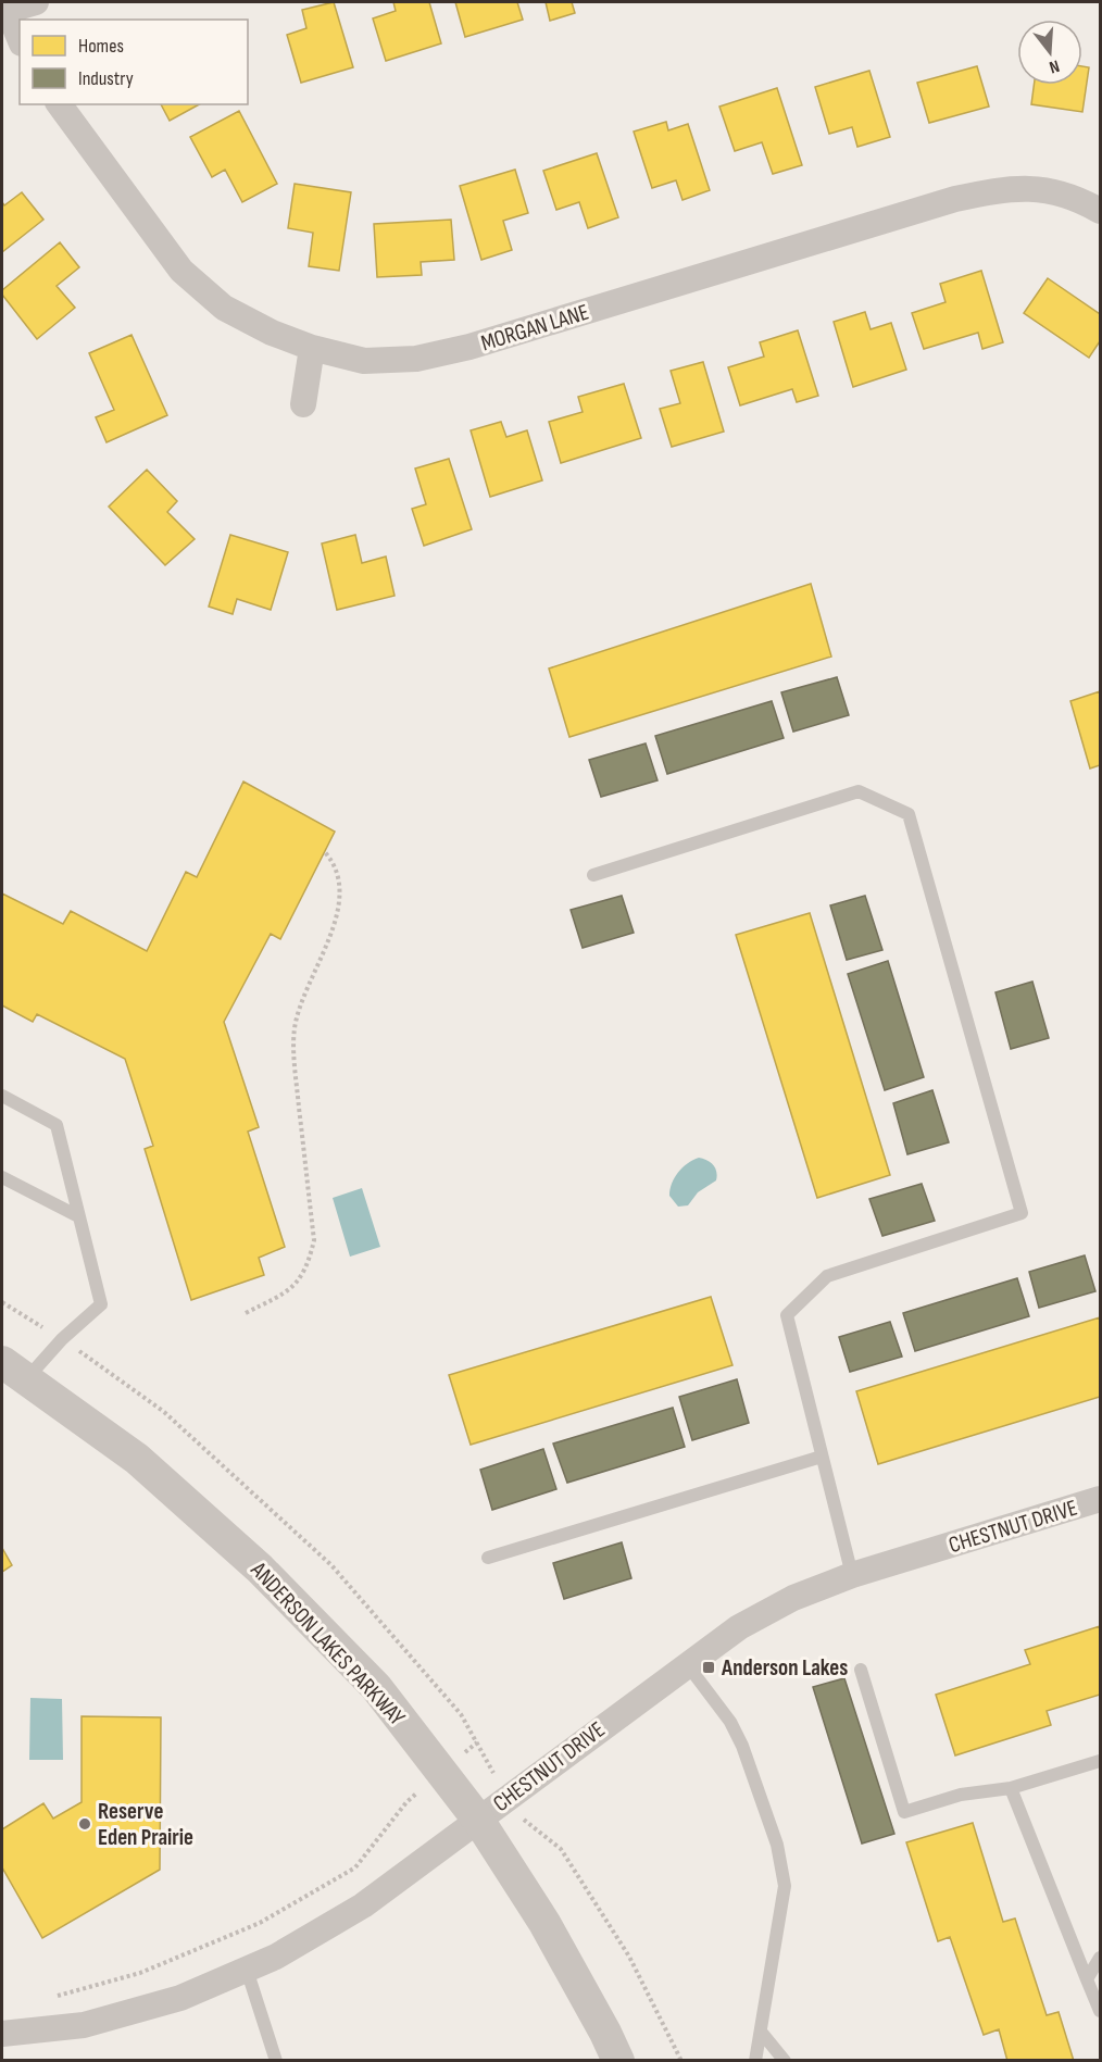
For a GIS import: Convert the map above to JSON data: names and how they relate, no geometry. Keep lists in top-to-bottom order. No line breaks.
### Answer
{"streets":{"street":["MORGAN LANE","CHESTNUT DRIVE","ANDERSON LAKES PARKWAY"]},"crossings":[["CHESTNUT DRIVE","ANDERSON LAKES PARKWAY"]],"places":{"transit":["Anderson Lakes"],"other":["Reserve Eden Prairie"]},"legend":["Homes","Industry"],"north":"bottom"}
